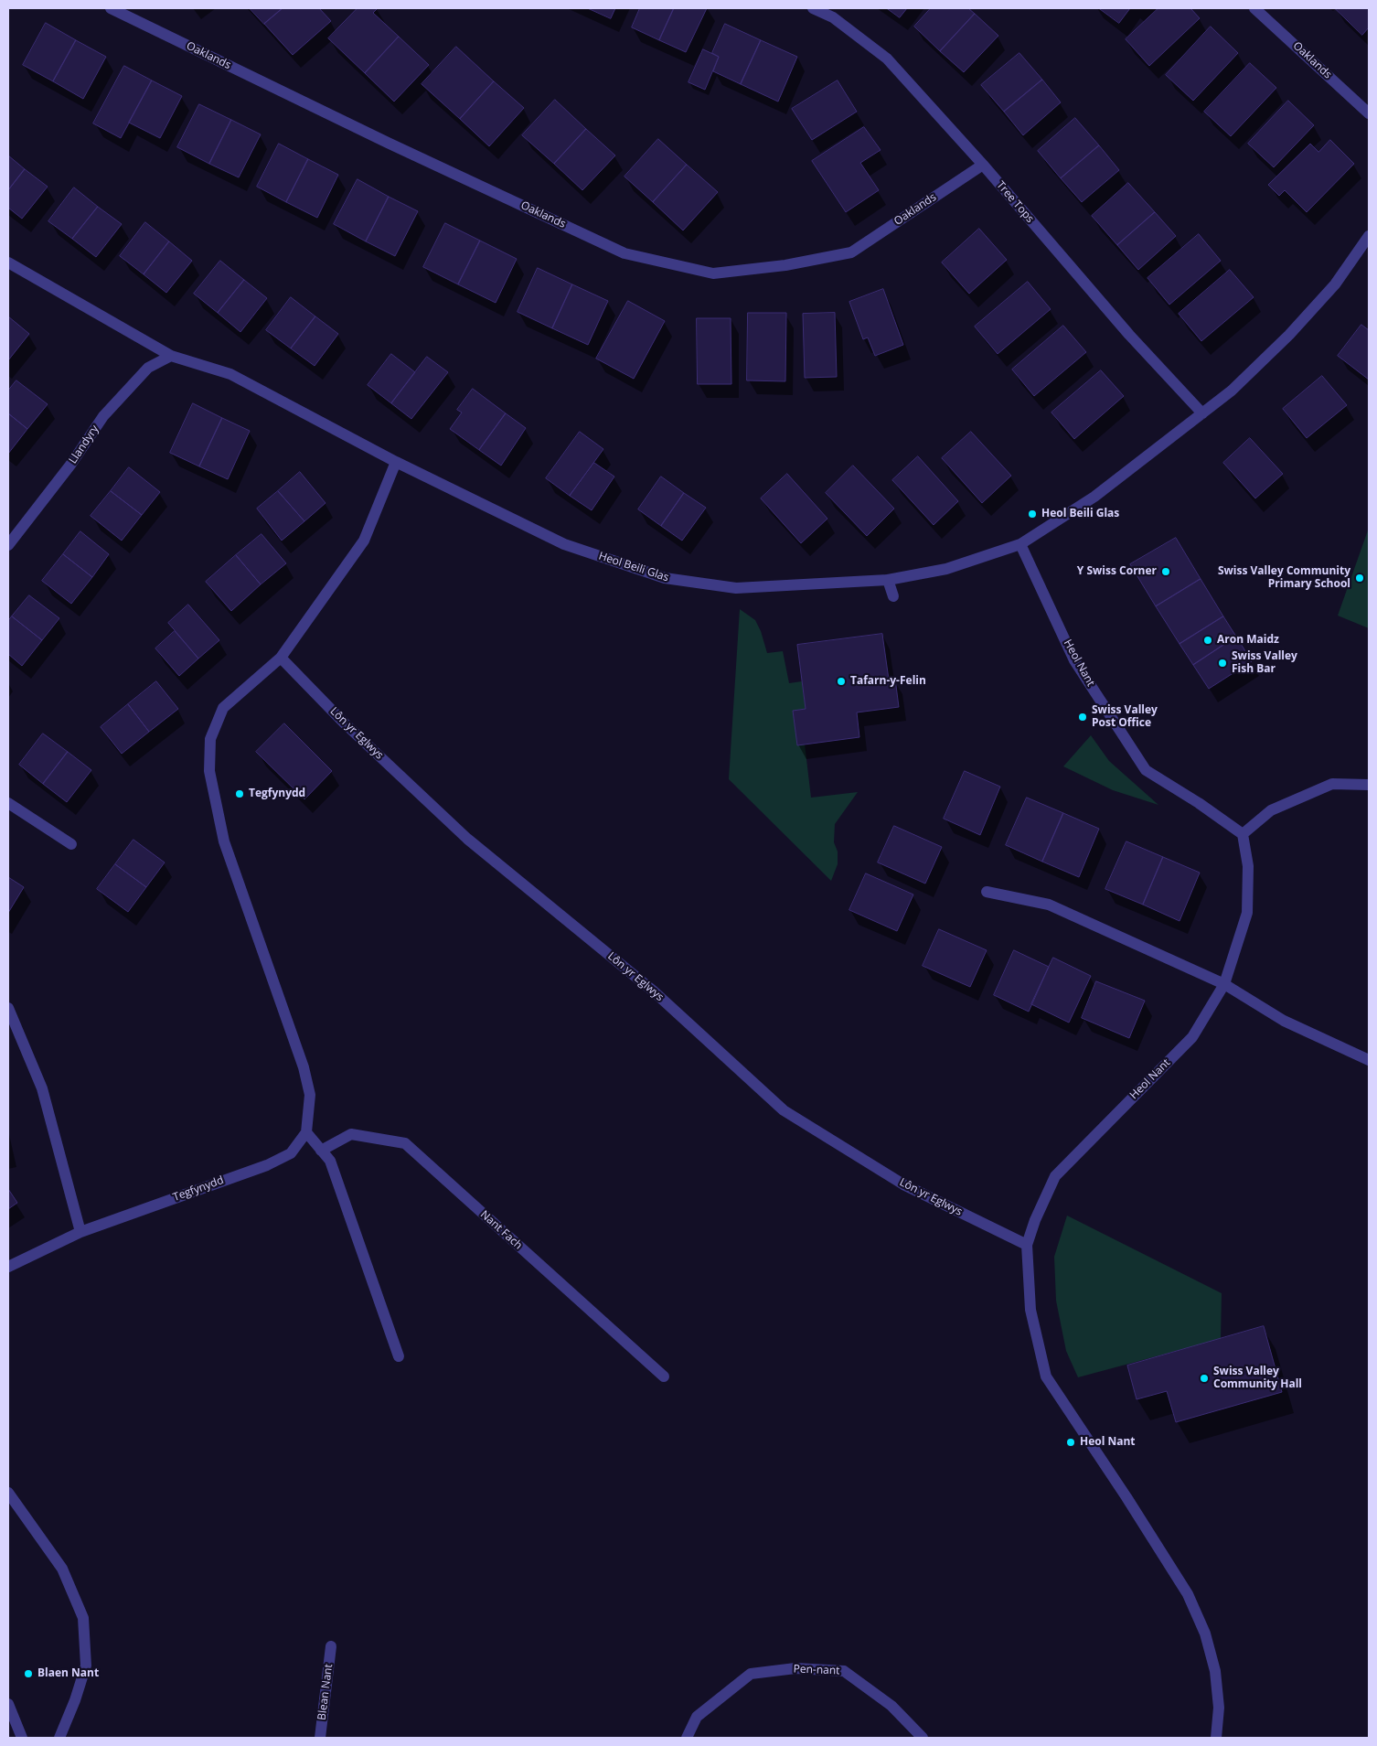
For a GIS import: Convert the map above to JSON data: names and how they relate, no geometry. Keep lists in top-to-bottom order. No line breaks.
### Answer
{"streets":{"street":["Oaklands","Tree Tops","Llandyry","Heol Beili Glas","Heol Nant","Lôn yr Eglwys","Tegfynydd","Nant Fach","Pen-nant","Blean Nant"]},"crossings":[["Oaklands","Tree Tops"],["Tree Tops","Heol Beili Glas"],["Heol Beili Glas","Heol Nant"],["Heol Nant","Lôn yr Eglwys"]],"places":["Heol Beili Glas","Y Swiss Corner","Swiss Valley Community Primary School","Aron Maidz","Swiss Valley Fish Bar","Tafarn-y-Felin","Swiss Valley Post Office","Tegfynydd","Swiss Valley Community Hall","Heol Nant","Blaen Nant"]}
